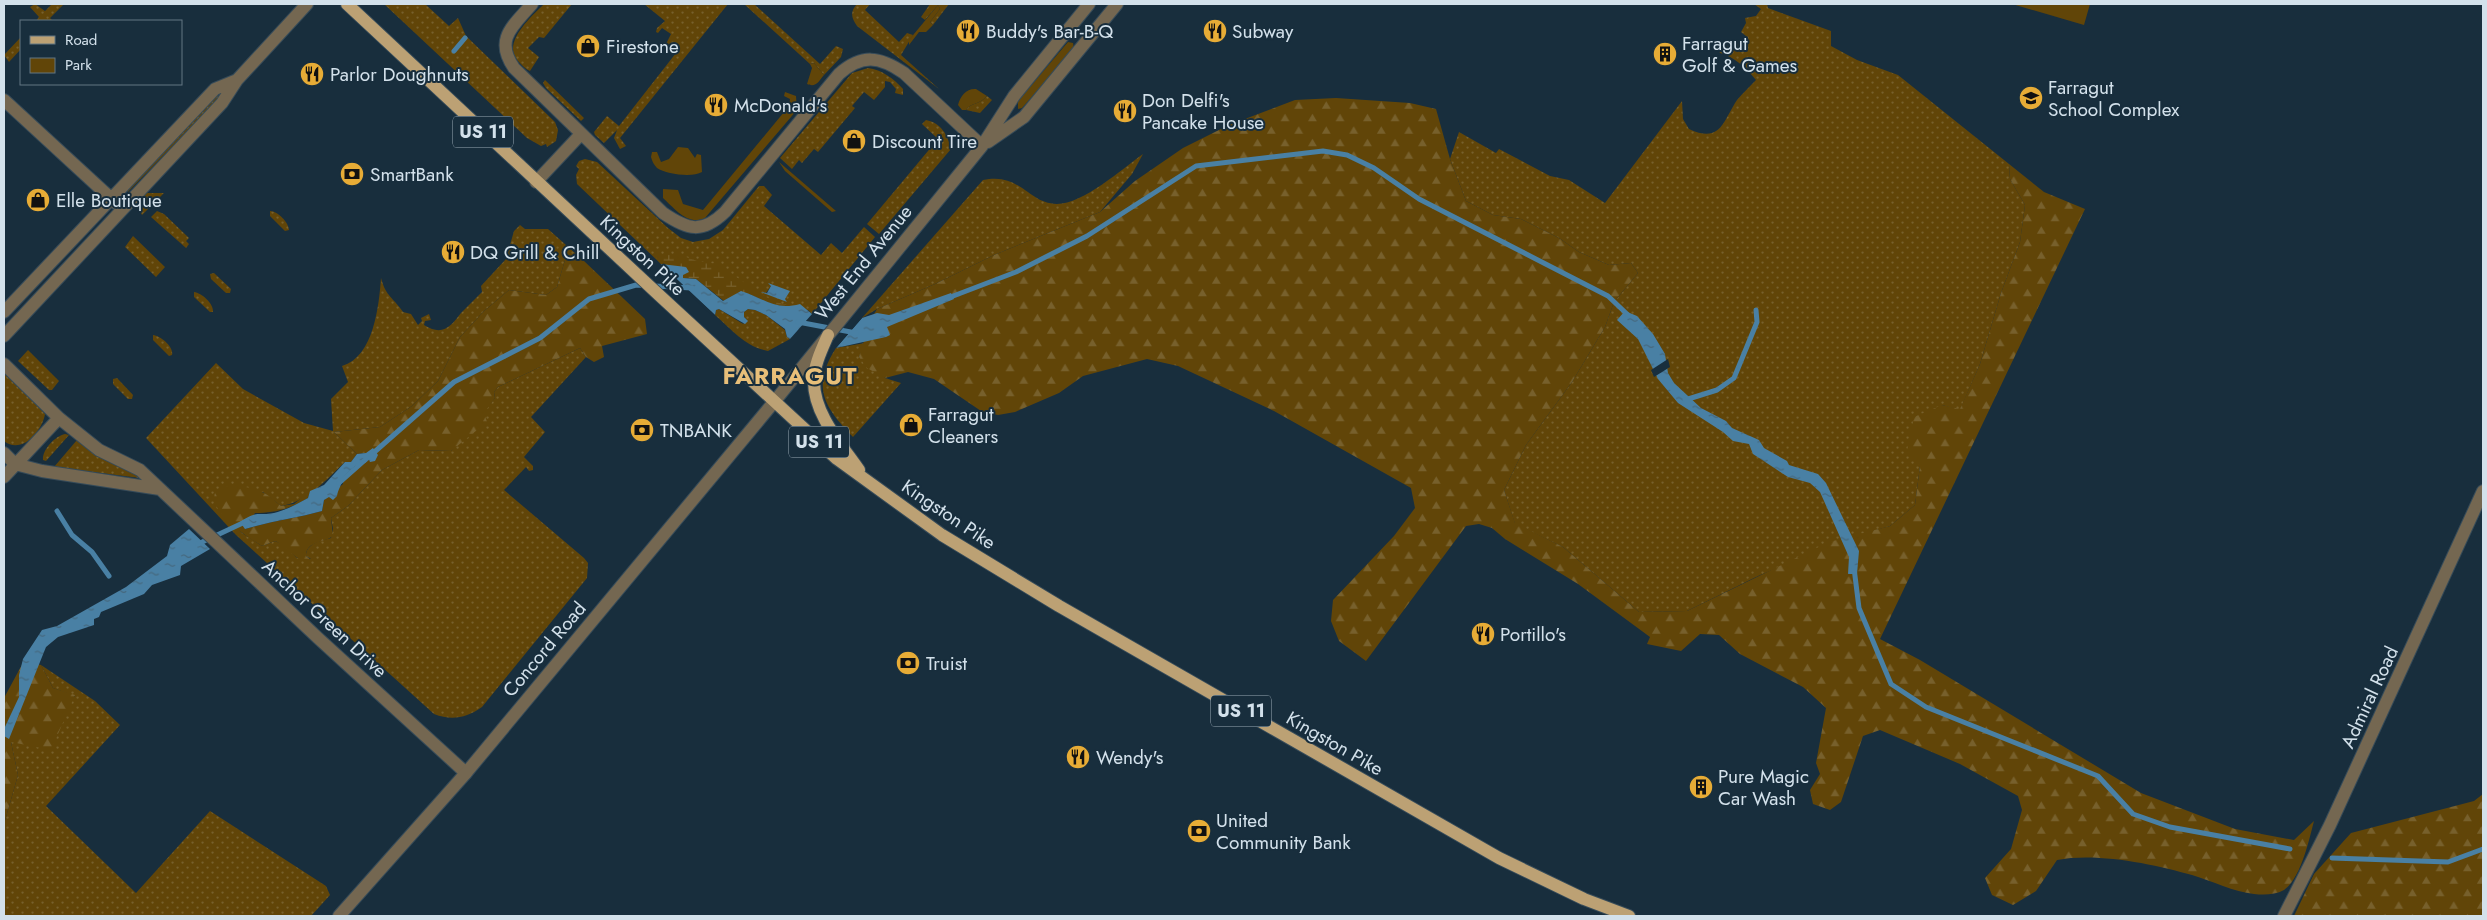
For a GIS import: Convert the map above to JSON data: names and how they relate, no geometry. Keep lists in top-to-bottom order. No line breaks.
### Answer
{"streets":{"main road":["US 11","Kingston Pike"],"street":["West End Avenue","Anchor Green Drive","Concord Road","Admiral Road"]},"crossings":[["Kingston Pike","West End Avenue"],["Kingston Pike","Concord Road"],["West End Avenue","Concord Road"],["Anchor Green Drive","Concord Road"]],"districts":["FARRAGUT"],"places":{"restaurant":["Buddy's Bar-B-Q","Subway","Parlor Doughnuts","McDonald's","Don Delfi's Pancake House","DQ Grill & Chill","Portillo's","Wendy's"],"shop":["Firestone","Discount Tire","Elle Boutique","Farragut Cleaners"],"building":["Farragut Golf & Games","Pure Magic Car Wash"],"school or university":["Farragut School Complex"],"bank":["SmartBank","TNBANK","Truist","United Community Bank"]},"legend":["Road","Park"]}
